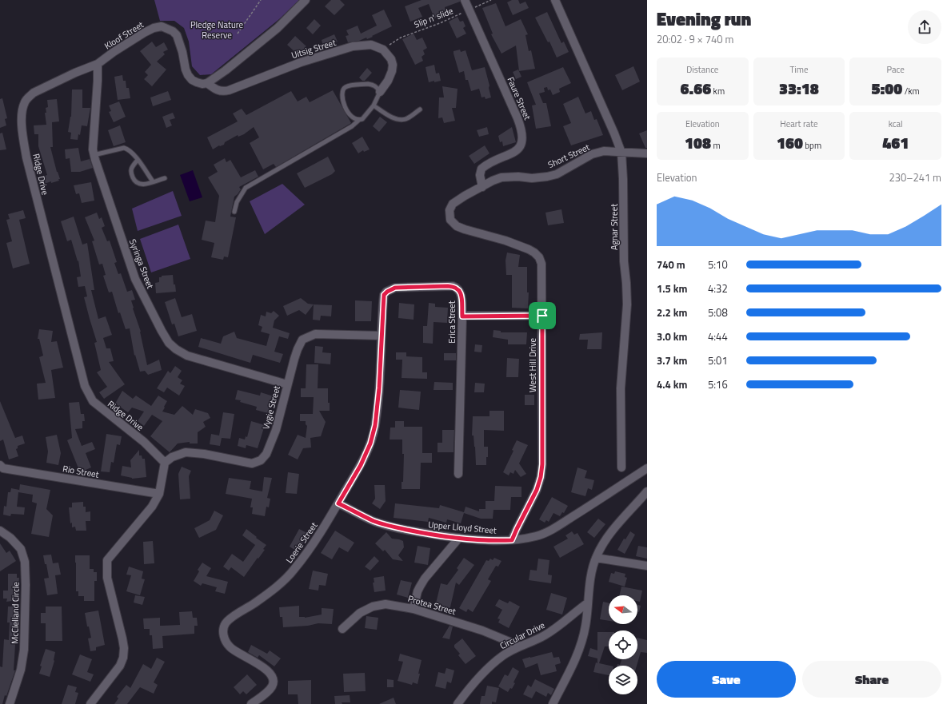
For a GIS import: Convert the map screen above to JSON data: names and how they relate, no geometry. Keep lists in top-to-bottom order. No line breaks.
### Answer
{"streets":{"street":["Kloof Street","Uitsig Street","Faure Street","Short Street","Ridge Drive","Agnar Street","Syringa Street","Erica Street","West Hill Drive","Vygie Street","Rio Street","Upper Lloyd Street","Loerie Street","Protea Street","McClelland Circle","Circular Drive"],"path":["Slip n' slide"]},"crossings":[["Slip n' slide","Uitsig Street"],["Slip n' slide","Faure Street"],["Kloof Street","Uitsig Street"],["Kloof Street","Ridge Drive"],["Kloof Street","Syringa Street"],["Faure Street","Short Street"],["Faure Street","West Hill Drive"],["Short Street","Agnar Street"],["Short Street","West Hill Drive"],["Ridge Drive","Vygie Street"],["Syringa Street","Vygie Street"],["Erica Street","Vygie Street"],["Erica Street","Loerie Street"],["West Hill Drive","Upper Lloyd Street"],["Vygie Street","Loerie Street"],["Upper Lloyd Street","Loerie Street"],["Protea Street","Circular Drive"]],"parks":["Pledge Nature Reserve"],"north":"left","page":{"heading":["Evening run","20:02 · 9 × 740 m"],"stats":[["Distance","6.66 km"],["Time","33:18"],["Pace","5:00 /km"],["Elevation","108 m"],["Heart rate","160 bpm"],["kcal","461"]],"chart":["Elevation","230–241 m"],"list":[{"name":"740 m","note":"5:10"},{"name":"1.5 km","note":"4:32"},{"name":"2.2 km","note":"5:08"},{"name":"3.0 km","note":"4:44"},{"name":"3.7 km","note":"5:01"},{"name":"4.4 km","note":"5:16"}],"buttons":["Save","Share"]}}
